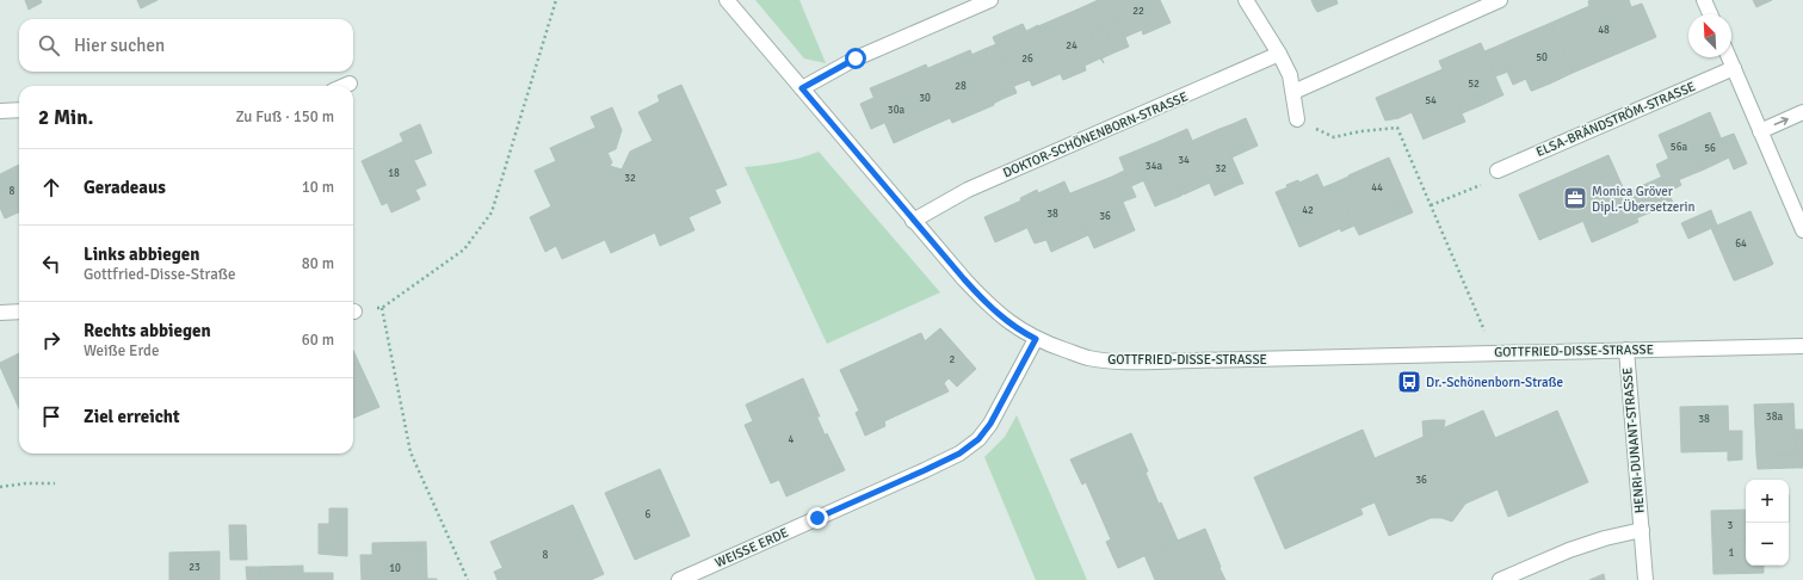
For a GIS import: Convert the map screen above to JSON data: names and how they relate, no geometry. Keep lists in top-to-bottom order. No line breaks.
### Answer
{"streets":{"street":["ELSA-BRÄNDSTRÖM-STRASSE","DOKTOR-SCHÖNENBORN-STRASSE","GOTTFRIED-DISSE-STRASSE","HENRI-DUNANT-STRASSE","WEISSE ERDE"]},"crossings":[["DOKTOR-SCHÖNENBORN-STRASSE","GOTTFRIED-DISSE-STRASSE"],["GOTTFRIED-DISSE-STRASSE","HENRI-DUNANT-STRASSE"],["GOTTFRIED-DISSE-STRASSE","WEISSE ERDE"]],"places":{"office":["Monica Gröver Dipl.-Übersetzerin"],"bus stop":["Dr.-Schönenborn-Straße"]},"house_numbers":["22","48","24","50","26","52","28","30","54","30a","56a","56","34","34a","32","18","32","44","8","42","38","36","64","2","38a","38","4","36","6","3","1","8","23","10"],"north":"top left","page":{"search":"Hier suchen","heading":["2 Min.","Zu Fuß · 150 m"],"list":[["Geradeaus","10 m"],["Links abbiegen","Gottfried-Disse-Straße","80 m"],["Rechts abbiegen","Weiße Erde","60 m"],"Ziel erreicht"],"map_buttons":["+","−"]}}
